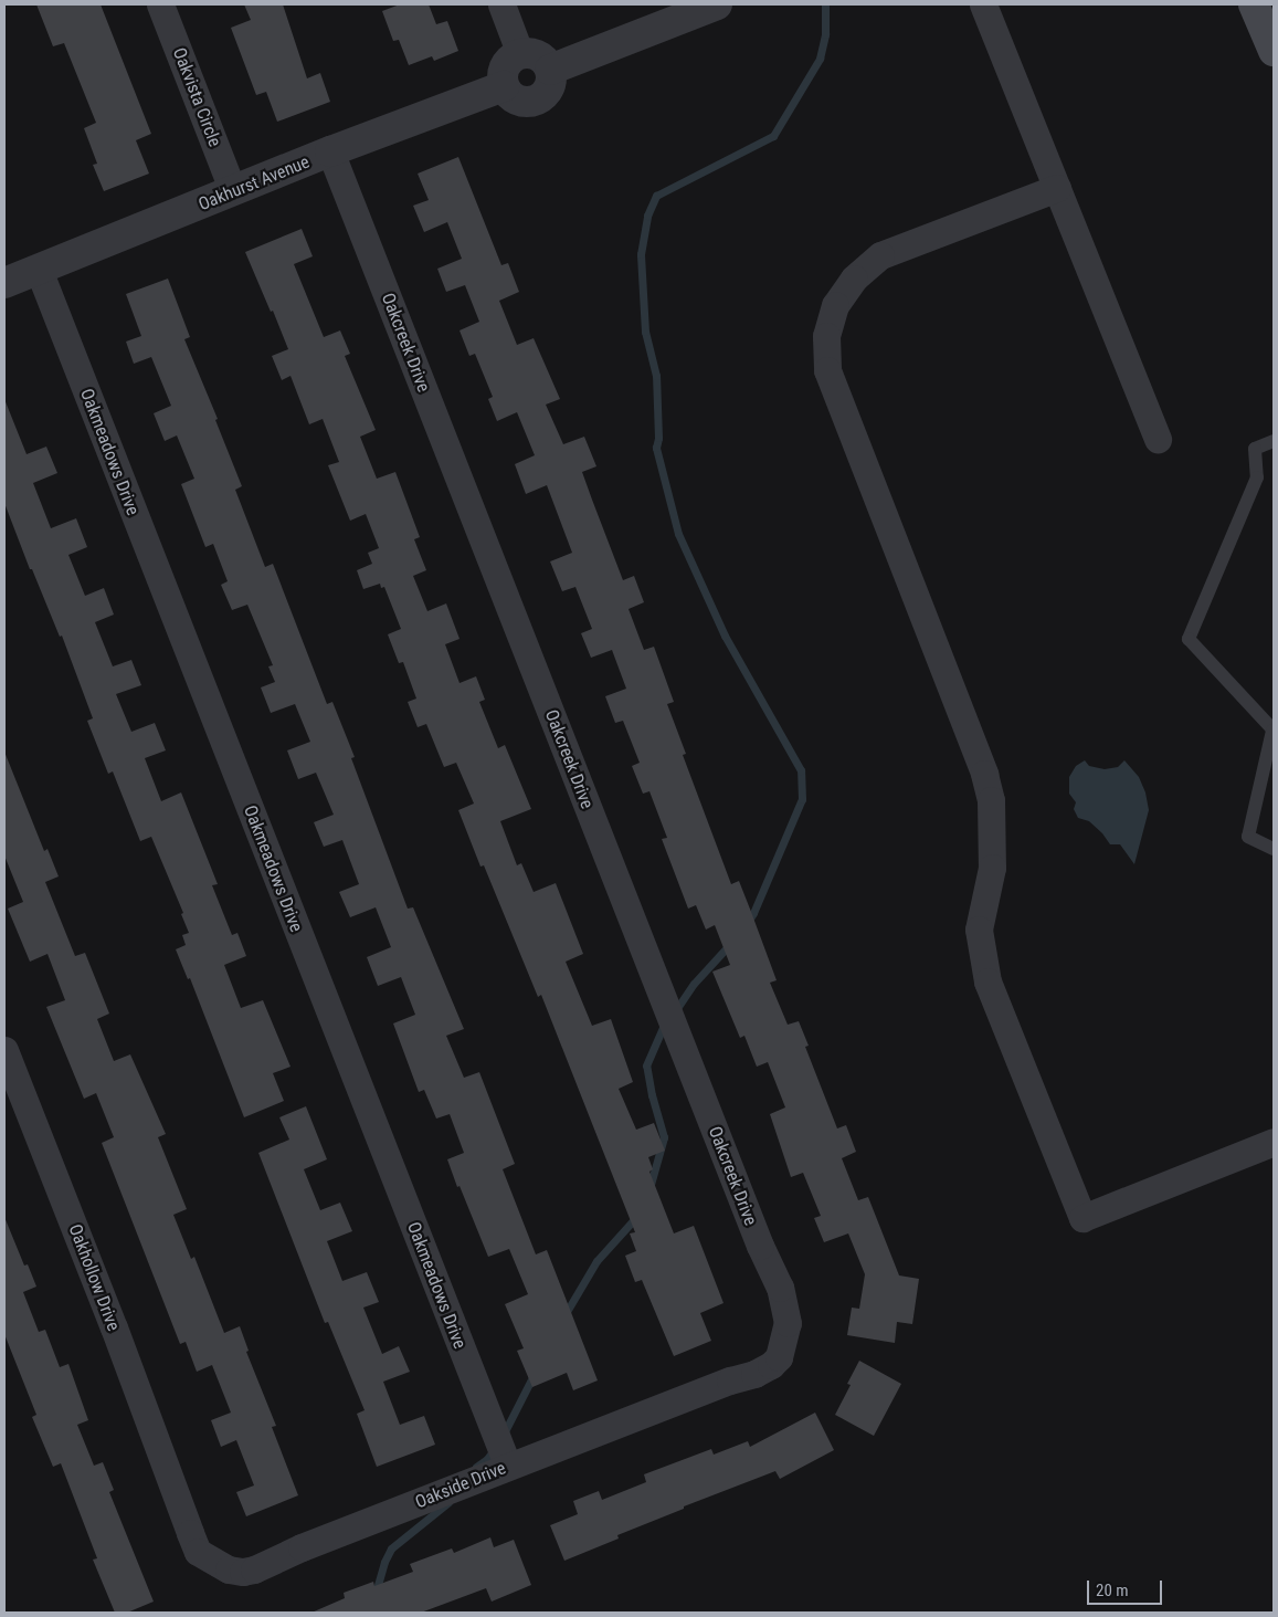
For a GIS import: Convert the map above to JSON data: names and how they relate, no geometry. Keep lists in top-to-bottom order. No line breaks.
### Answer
{"streets":{"street":["Oakvista Circle","Oakhurst Avenue","Oakcreek Drive","Oakmeadows Drive","Oakhollow Drive","Oakside Drive"]},"crossings":[["Oakvista Circle","Oakhurst Avenue"],["Oakhurst Avenue","Oakcreek Drive"],["Oakhurst Avenue","Oakmeadows Drive"],["Oakcreek Drive","Oakside Drive"],["Oakmeadows Drive","Oakside Drive"],["Oakhollow Drive","Oakside Drive"]],"scale_bar":"20 m"}
